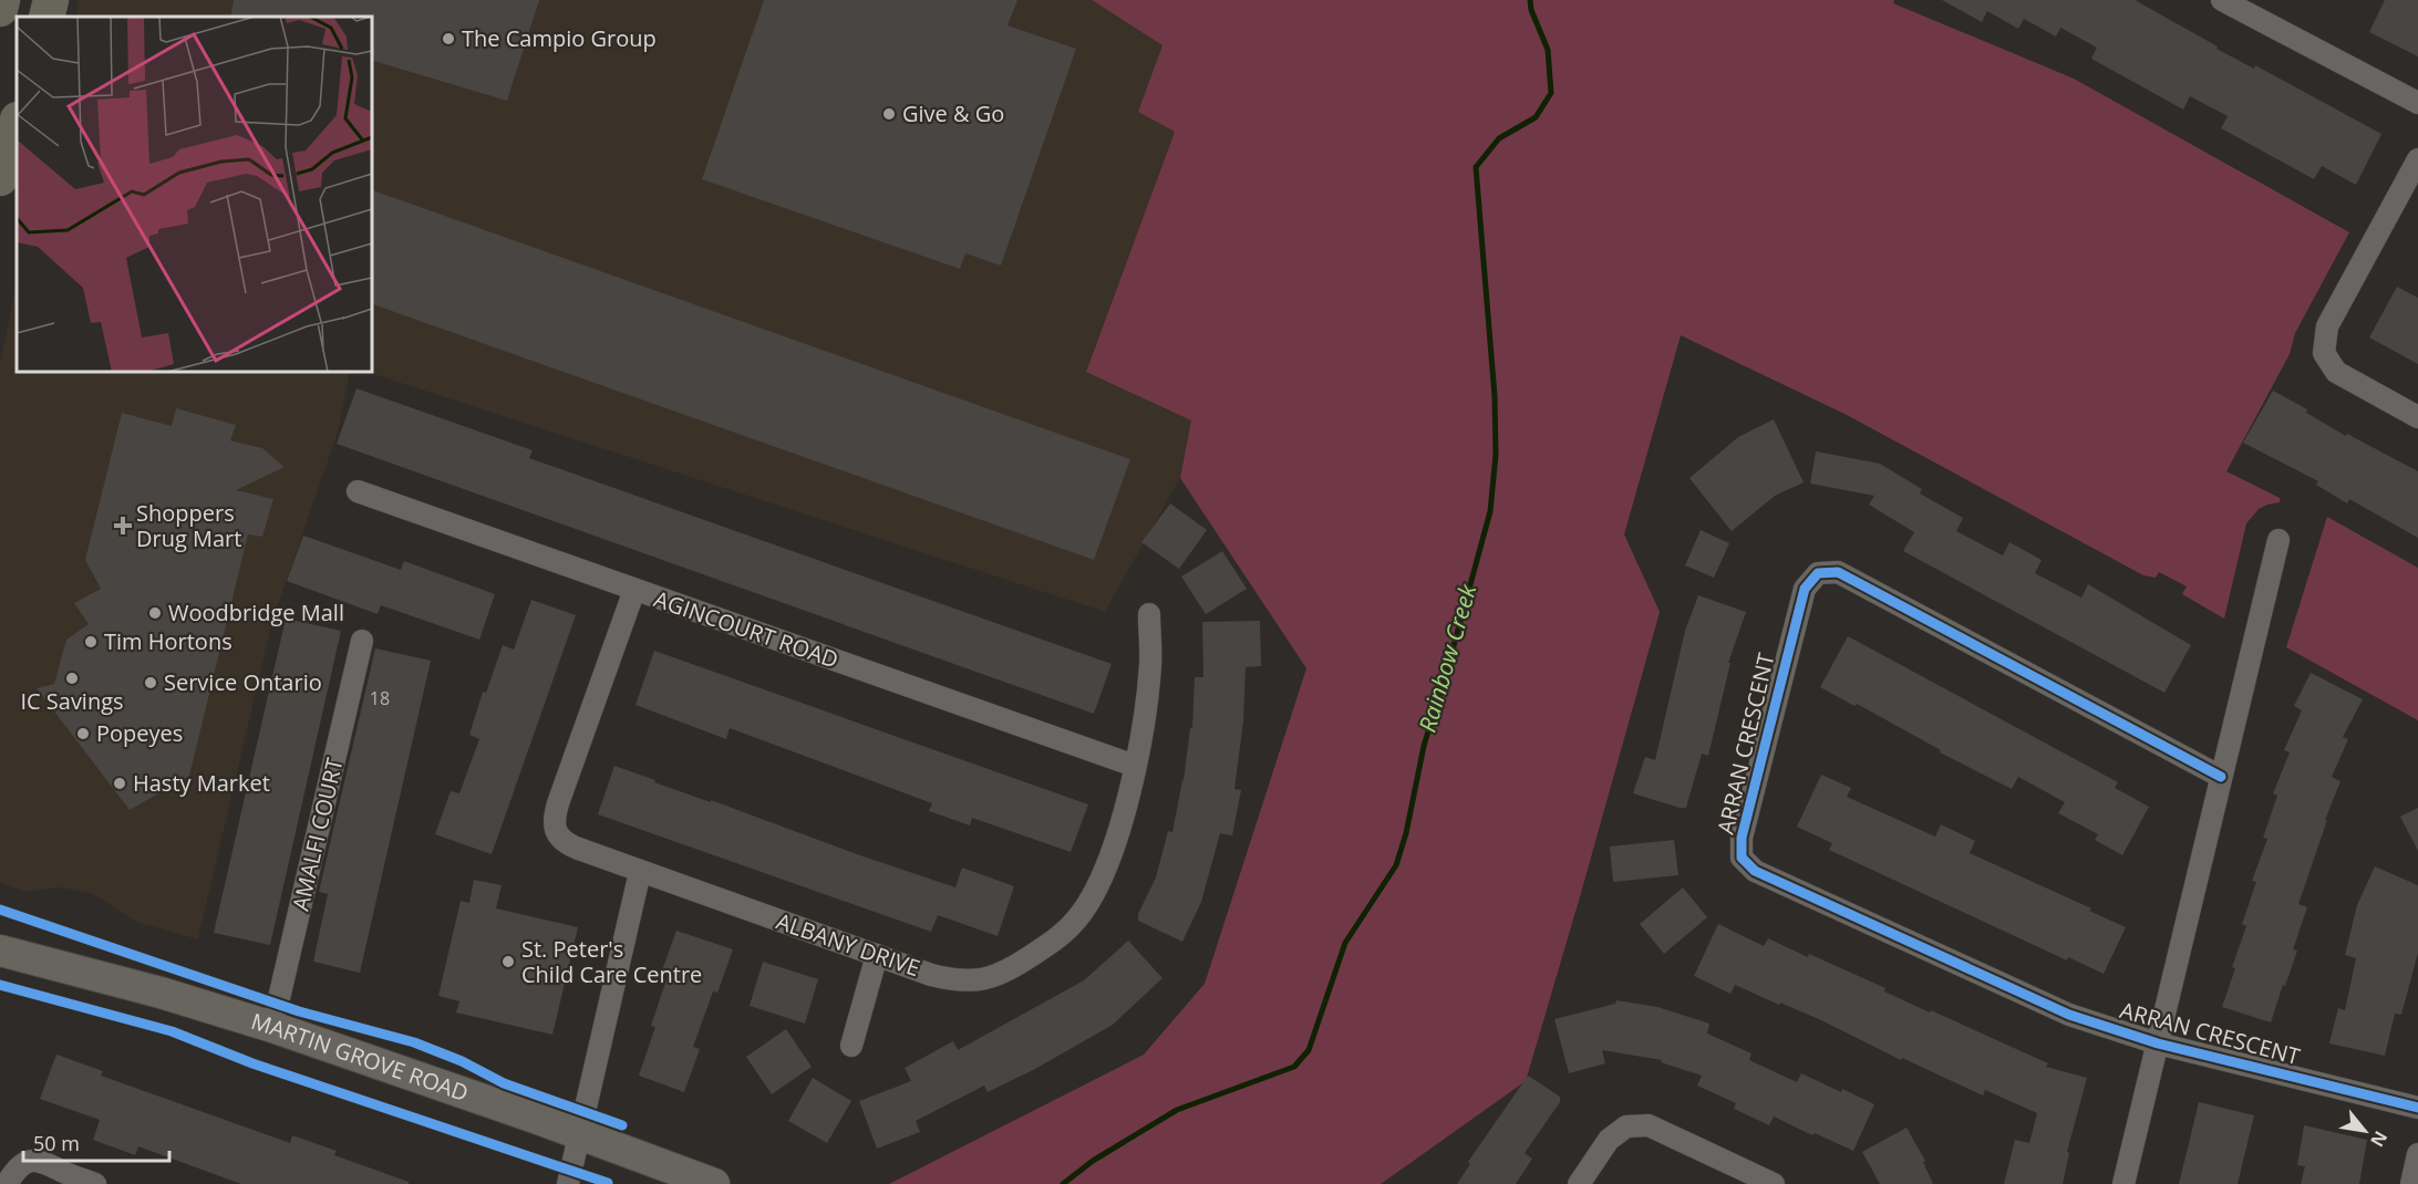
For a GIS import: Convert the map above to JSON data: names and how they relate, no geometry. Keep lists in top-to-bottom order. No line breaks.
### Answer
{"streets":{"street":["AGINCOURT ROAD","ARRAN CRESCENT","AMALFI COURT","ALBANY DRIVE","MARTIN GROVE ROAD"]},"crossings":[["AGINCOURT ROAD","ALBANY DRIVE"],["AMALFI COURT","MARTIN GROVE ROAD"]],"water":["Rainbow Creek"],"places":{"other":["The Campio Group","Give & Go","Woodbridge Mall","Tim Hortons","IC Savings","Service Ontario","Popeyes","Hasty Market","St. Peter's Child Care Centre"],"health":["Shoppers Drug Mart"]},"house_numbers":["18"],"scale_bar":"50 m","north":"bottom right"}
